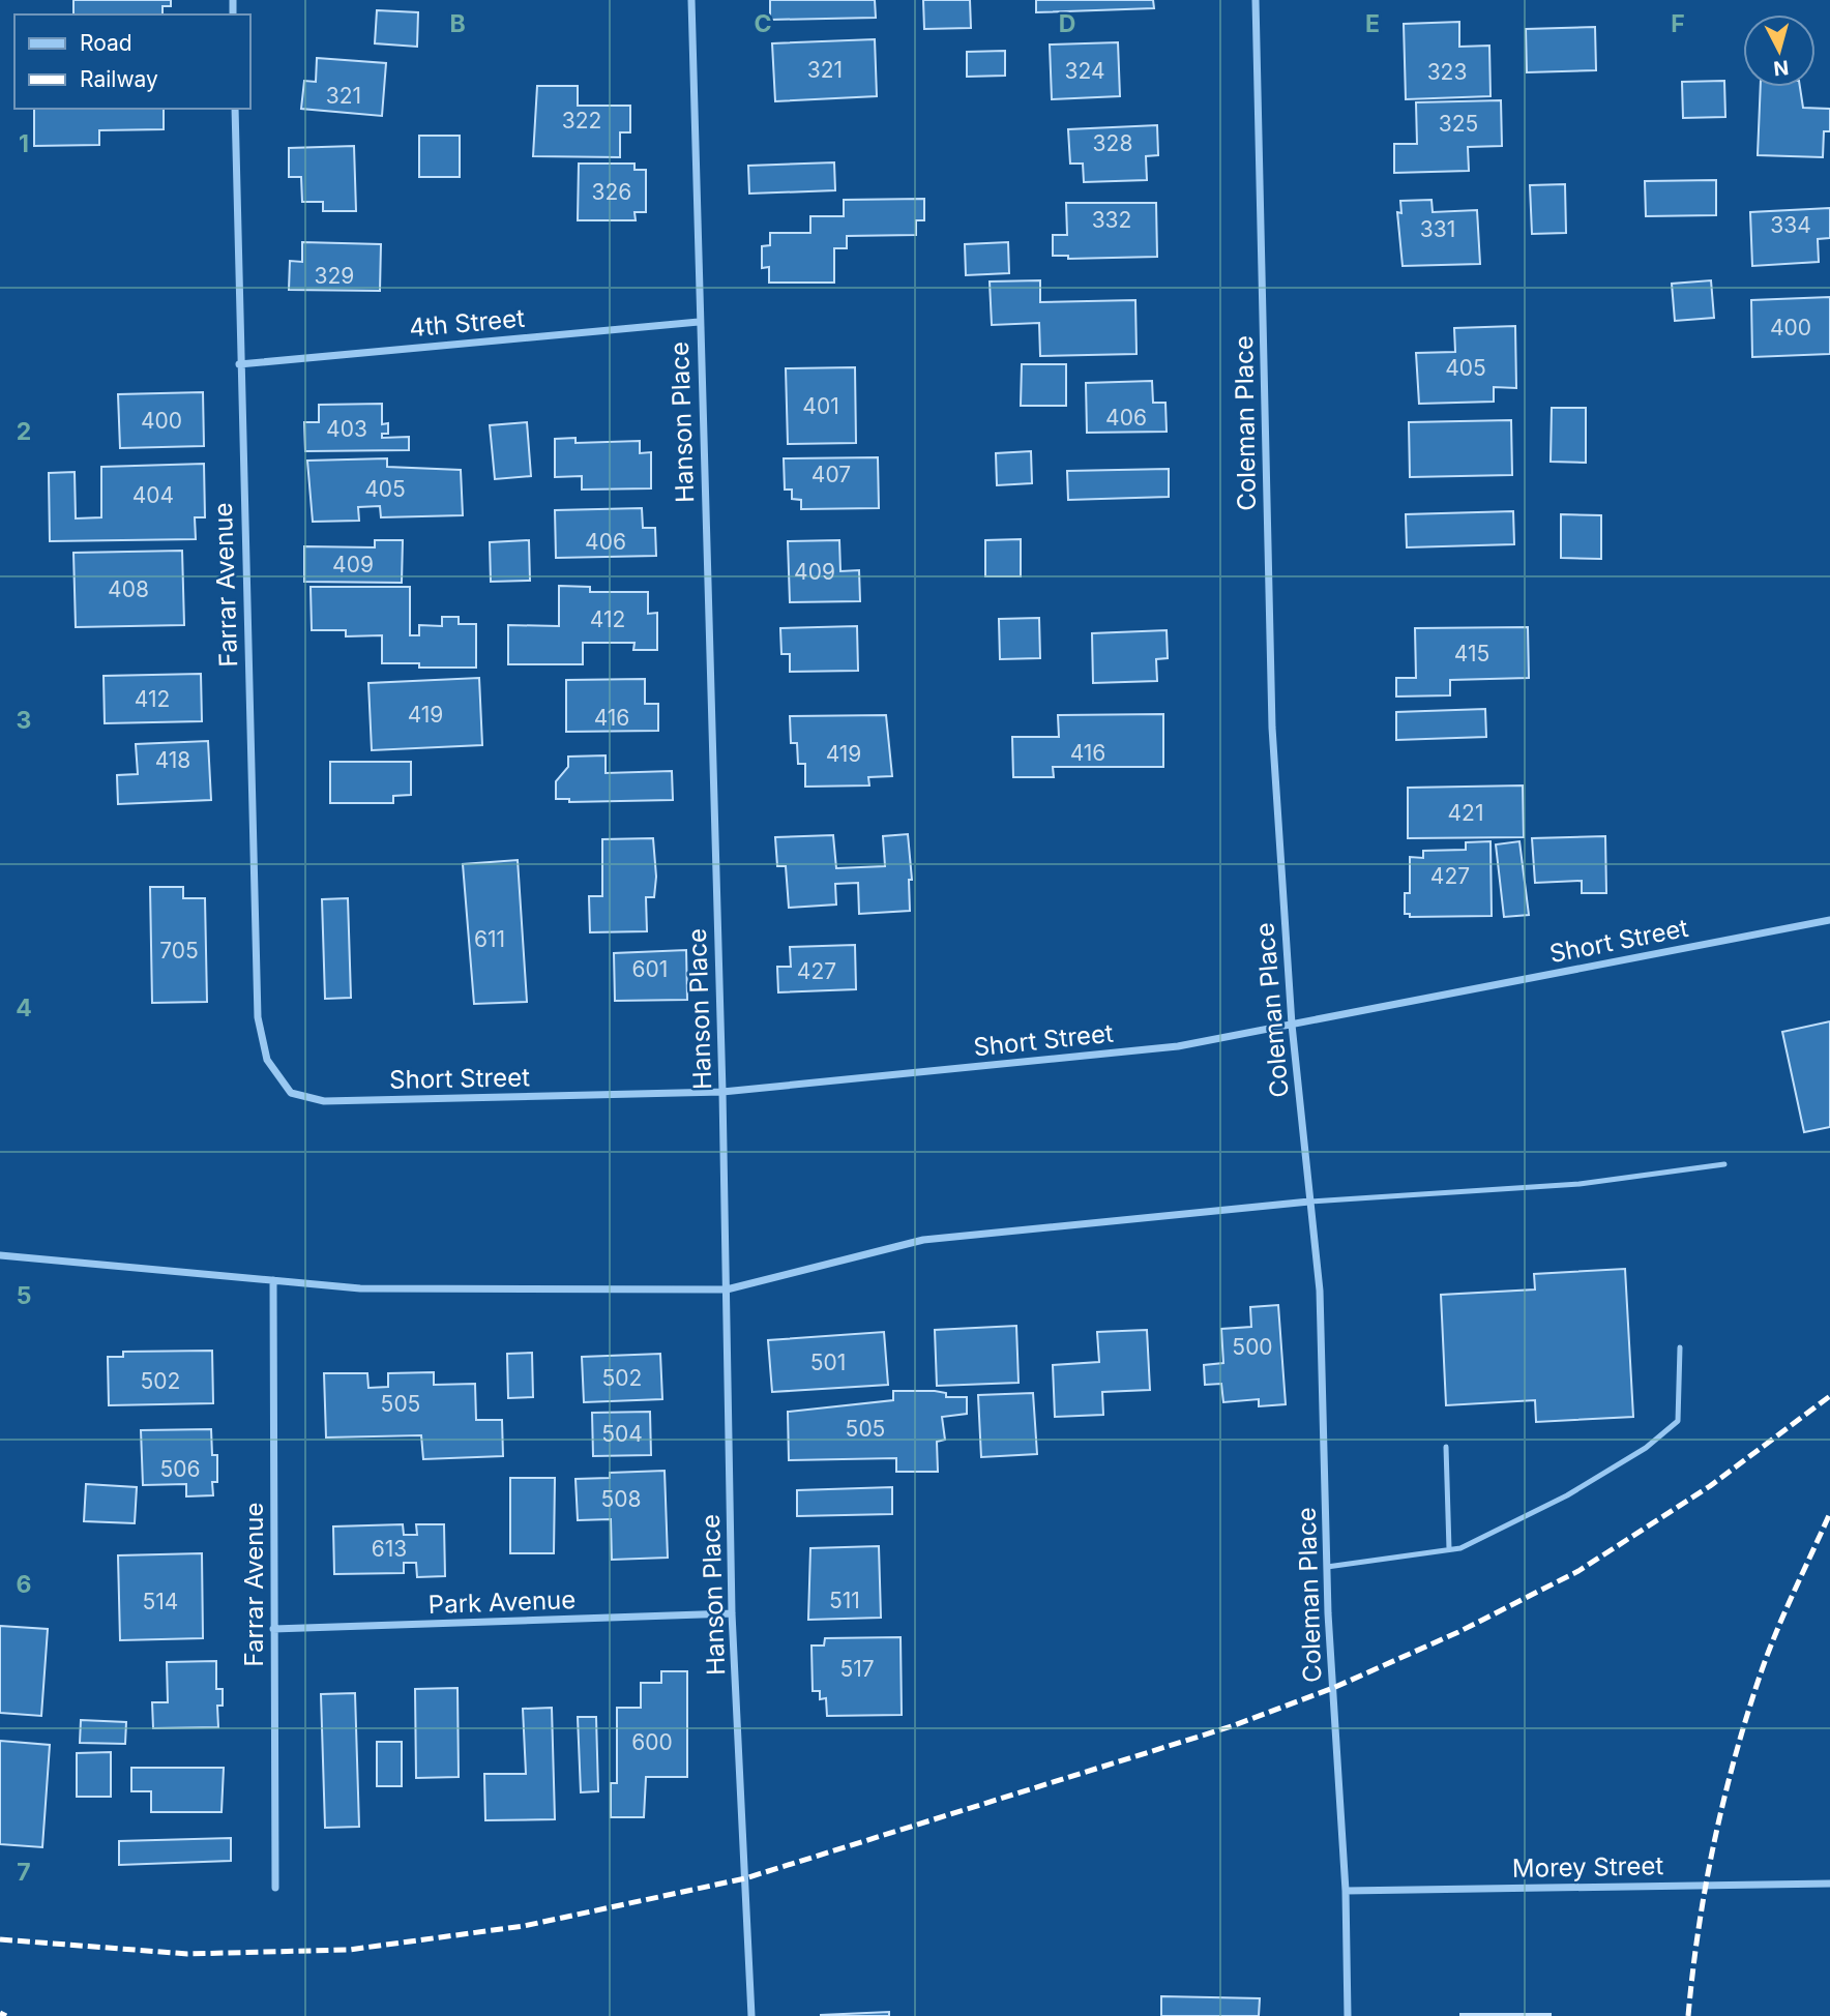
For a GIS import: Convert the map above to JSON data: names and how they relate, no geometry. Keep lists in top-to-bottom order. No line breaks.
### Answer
{"streets":{"street":["4th Street","Hanson Place","Coleman Place","Farrar Avenue","Short Street","Park Avenue","Morey Street"]},"crossings":[["4th Street","Hanson Place"],["4th Street","Farrar Avenue"],["Hanson Place","Short Street"],["Hanson Place","Park Avenue"],["Coleman Place","Short Street"],["Coleman Place","Morey Street"],["Farrar Avenue","Short Street"],["Farrar Avenue","Park Avenue"]],"house_numbers":["321","324","323","321","322","325","328","326","332","334","331","329","400","405","401","406","400","403","407","405","404","406","409","409","408","412","415","412","419","416","416","419","418","421","427","611","705","601","427","500","501","502","502","505","505","504","506","508","613","511","514","517","600"],"legend":["Road","Railway"],"north":"bottom","grid":{"columns":["B","C","D","E","F"],"rows":["1","2","3","4","5","6","7"]}}
